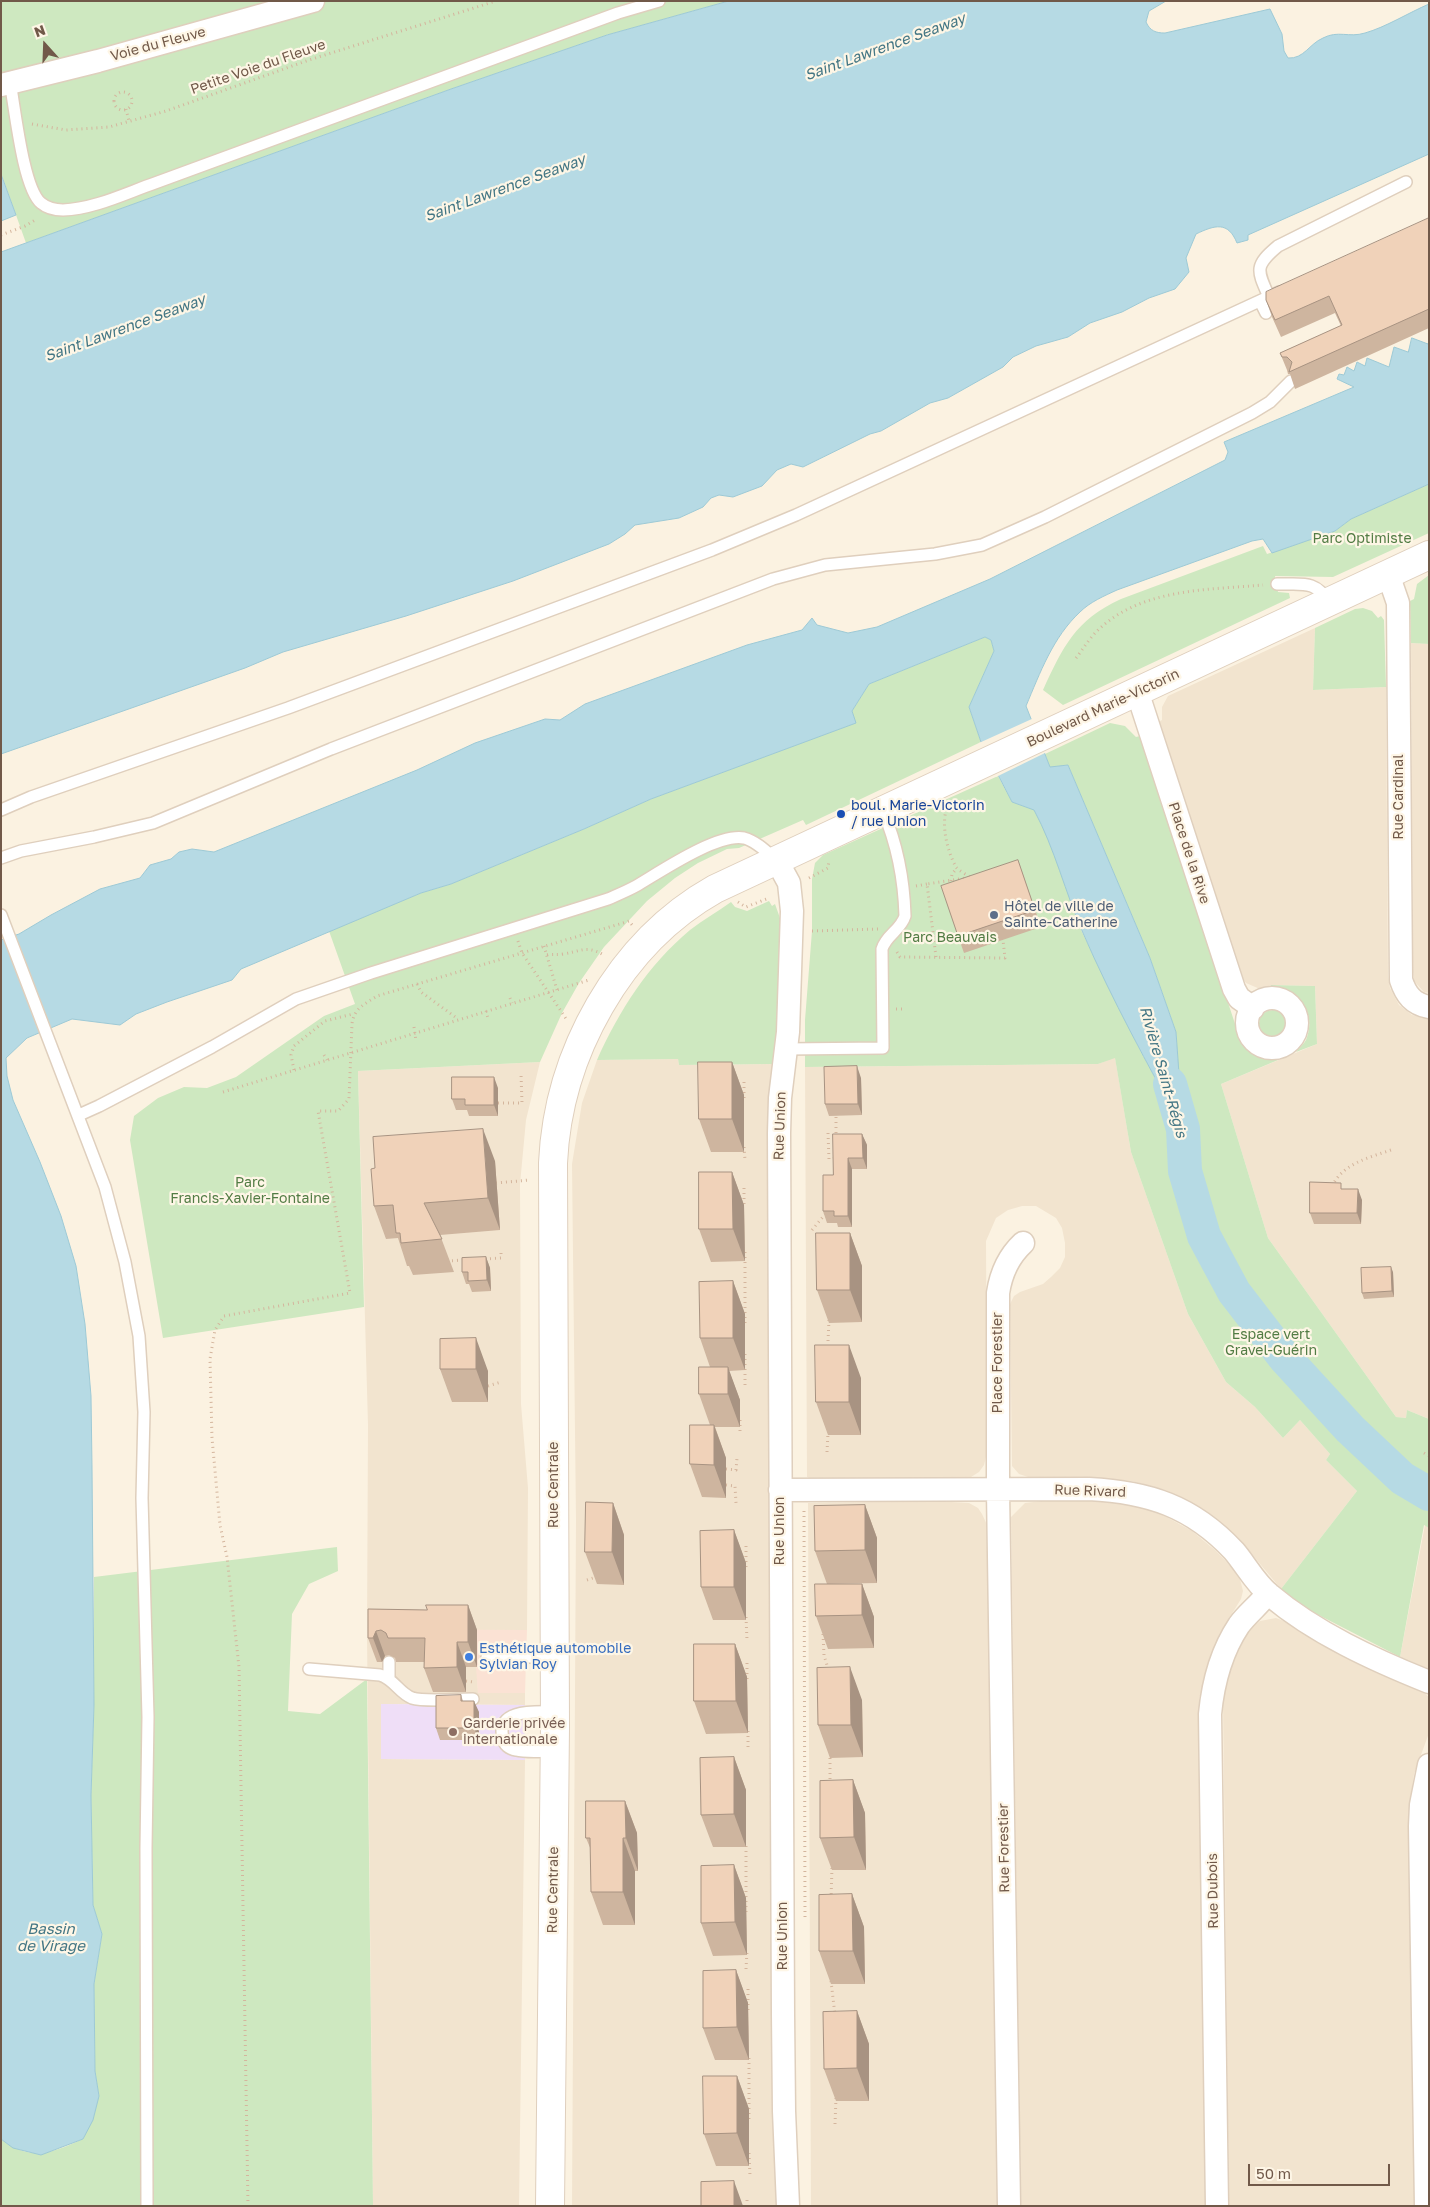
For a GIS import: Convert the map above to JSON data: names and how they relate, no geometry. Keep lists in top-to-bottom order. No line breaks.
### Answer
{"streets":{"street":["Voie du Fleuve","Boulevard Marie-Victorin","Rue Cardinal","Place de la Rive","Rue Union","Place Forestier","Rue Centrale","Rue Rivard","Rue Forestier","Rue Dubois"],"path":["Petite Voie du Fleuve"]},"crossings":[["Boulevard Marie-Victorin","Rue Cardinal"],["Boulevard Marie-Victorin","Place de la Rive"],["Boulevard Marie-Victorin","Rue Union"],["Boulevard Marie-Victorin","Rue Centrale"],["Rue Union","Rue Centrale"],["Rue Union","Rue Rivard"],["Place Forestier","Rue Rivard"],["Place Forestier","Rue Forestier"],["Rue Rivard","Rue Forestier"],["Rue Rivard","Rue Dubois"]],"water":["Saint Lawrence Seaway","Rivière Saint-Régis","Bassin de Virage"],"parks":["Parc Optimiste","Parc Beauvais","Parc Francis-Xavier-Fontaine","Espace vert Gravel-Guérin"],"places":["boul. Marie-Victorin / rue Union","Hôtel de ville de Sainte-Catherine","Esthétique automobile Sylvian Roy","Garderie privée internationale"],"scale_bar":"50 m","north":"top"}
